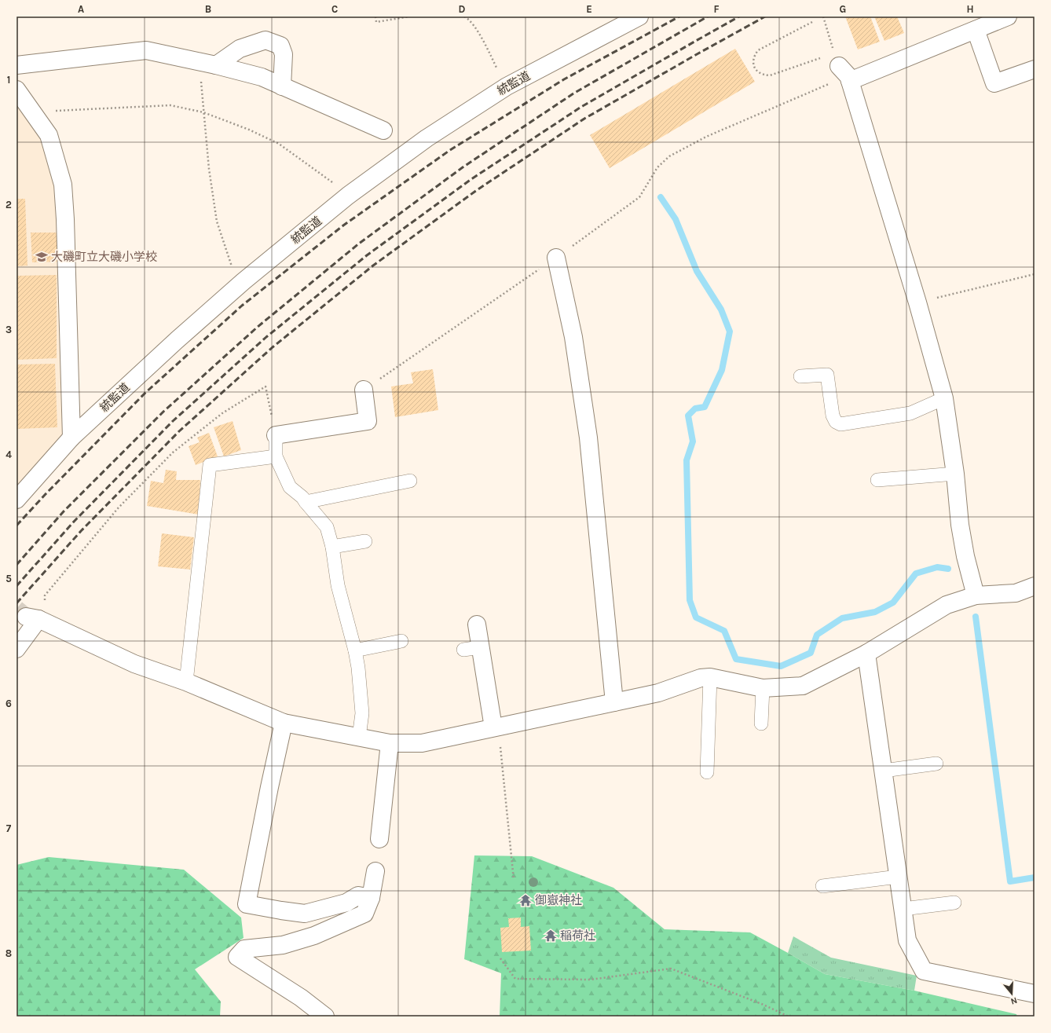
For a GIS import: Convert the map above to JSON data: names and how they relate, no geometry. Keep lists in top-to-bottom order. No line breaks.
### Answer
{"streets":{"street":["統監道"]},"places":{"school or university":["大磯町立大磯小学校"],"temple":["御嶽神社","稲荷社"]},"north":"bottom","grid":{"columns":["A","B","C","D","E","F","G","H"],"rows":["1","2","3","4","5","6","7","8"]}}
